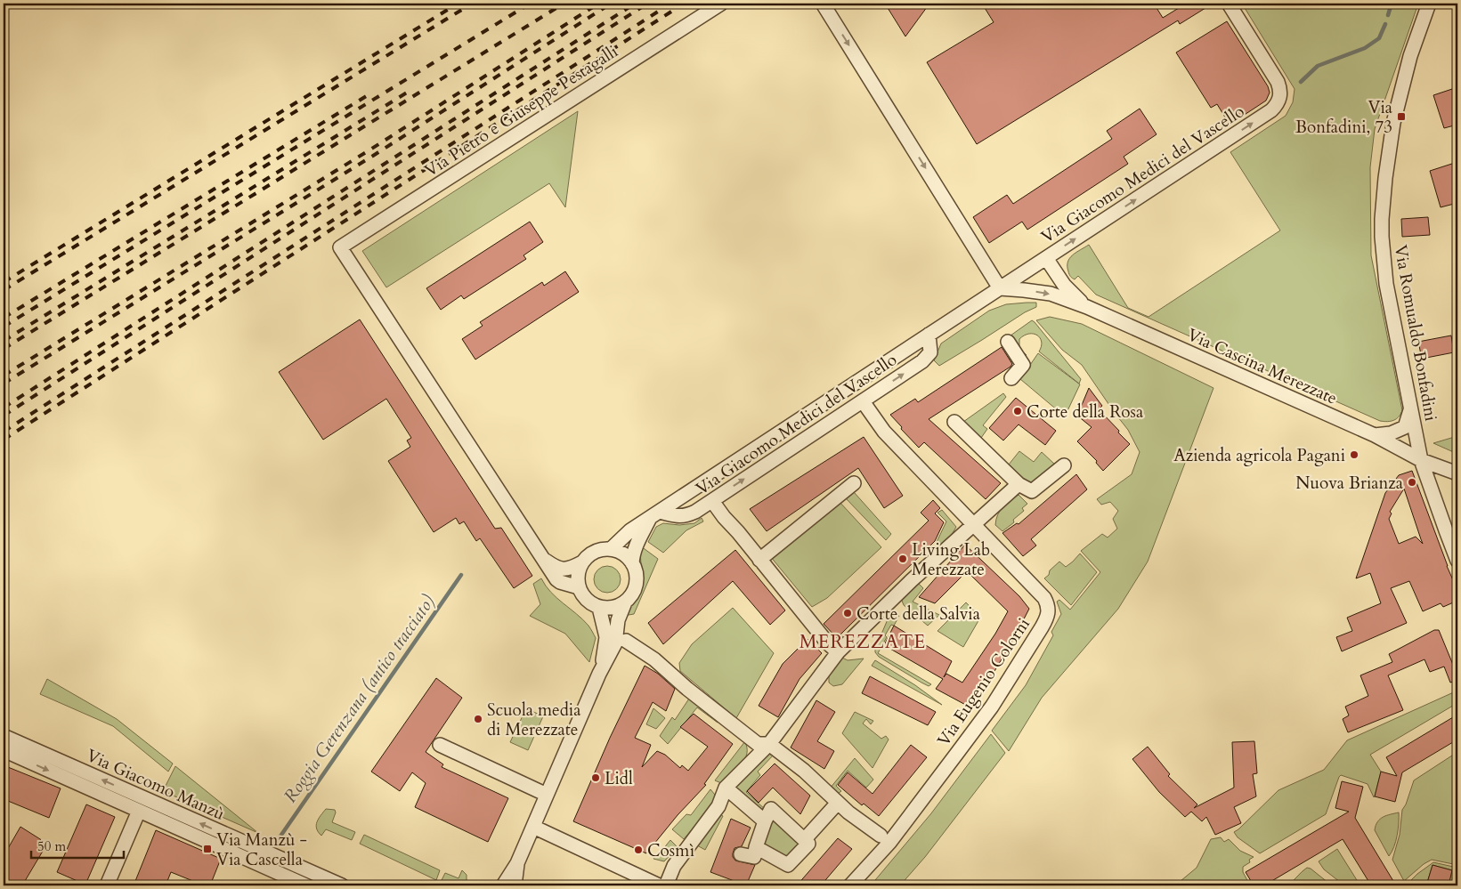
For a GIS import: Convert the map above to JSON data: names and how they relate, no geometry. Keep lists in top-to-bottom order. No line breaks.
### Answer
{"streets":{"street":["Via Pietro e Giuseppe Pestagalli","Via Giacomo Medici del Vascello","Via Romualdo Bonfadini","Via Cascina Merezzate","Via Eugenio Colorni","Via Giacomo Manzù"]},"crossings":[["Via Giacomo Medici del Vascello","Via Cascina Merezzate"],["Via Giacomo Medici del Vascello","Via Eugenio Colorni"],["Via Romualdo Bonfadini","Via Cascina Merezzate"]],"districts":["MEREZZATE"],"water":["Roggia Gerenzana (antico tracciato)"],"places":{"transit":["Via Bonfadini, 73","Via Manzù - Via Cascella"],"other":["Corte della Rosa","Azienda agricola Pagani","Nuova Brianza","Living Lab Merezzate","Corte della Salvia","Scuola media di Merezzate","Lidl","Cosmì"]},"scale_bar":"50 m"}
